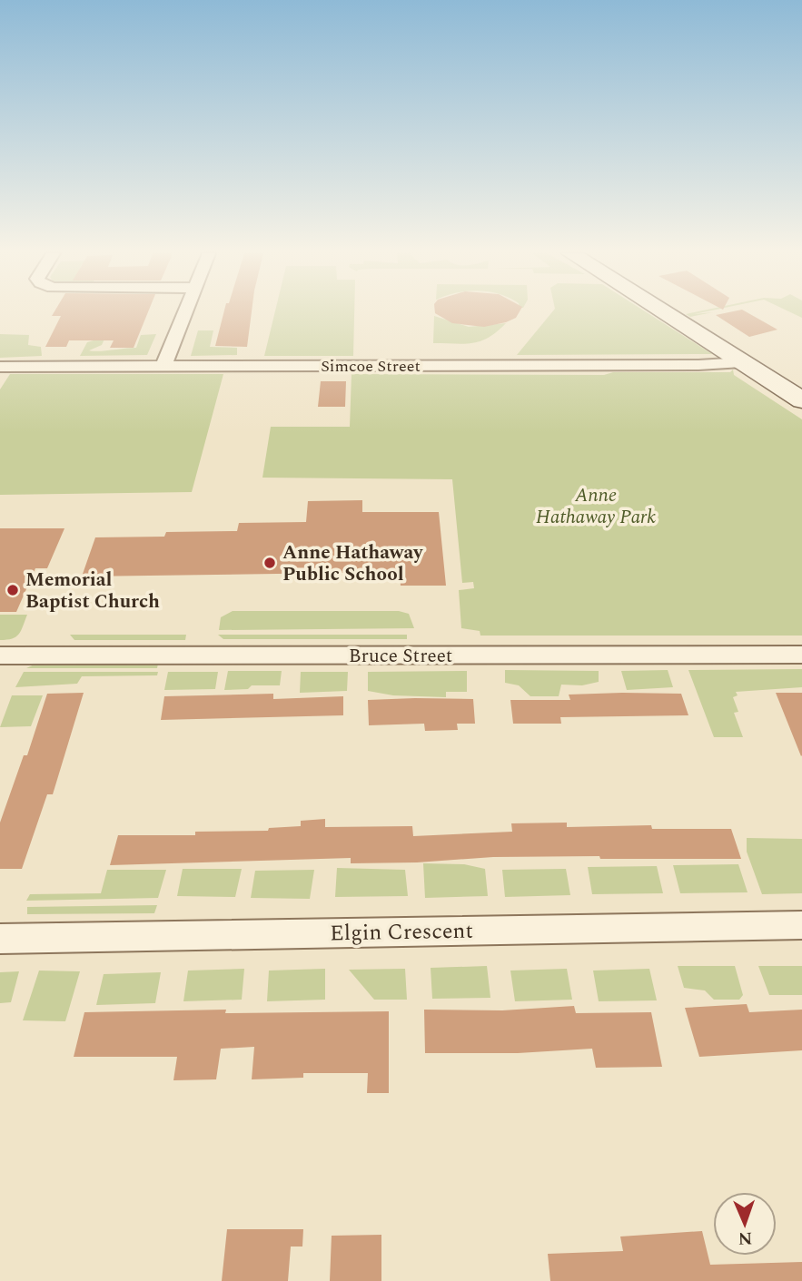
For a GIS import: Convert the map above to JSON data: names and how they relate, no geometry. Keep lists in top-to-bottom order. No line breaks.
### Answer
{"streets":{"street":["Simcoe Street","Bruce Street","Elgin Crescent"]},"parks":["Anne Hathaway Park"],"places":["Anne Hathaway Public School","Memorial Baptist Church"],"north":"bottom"}
